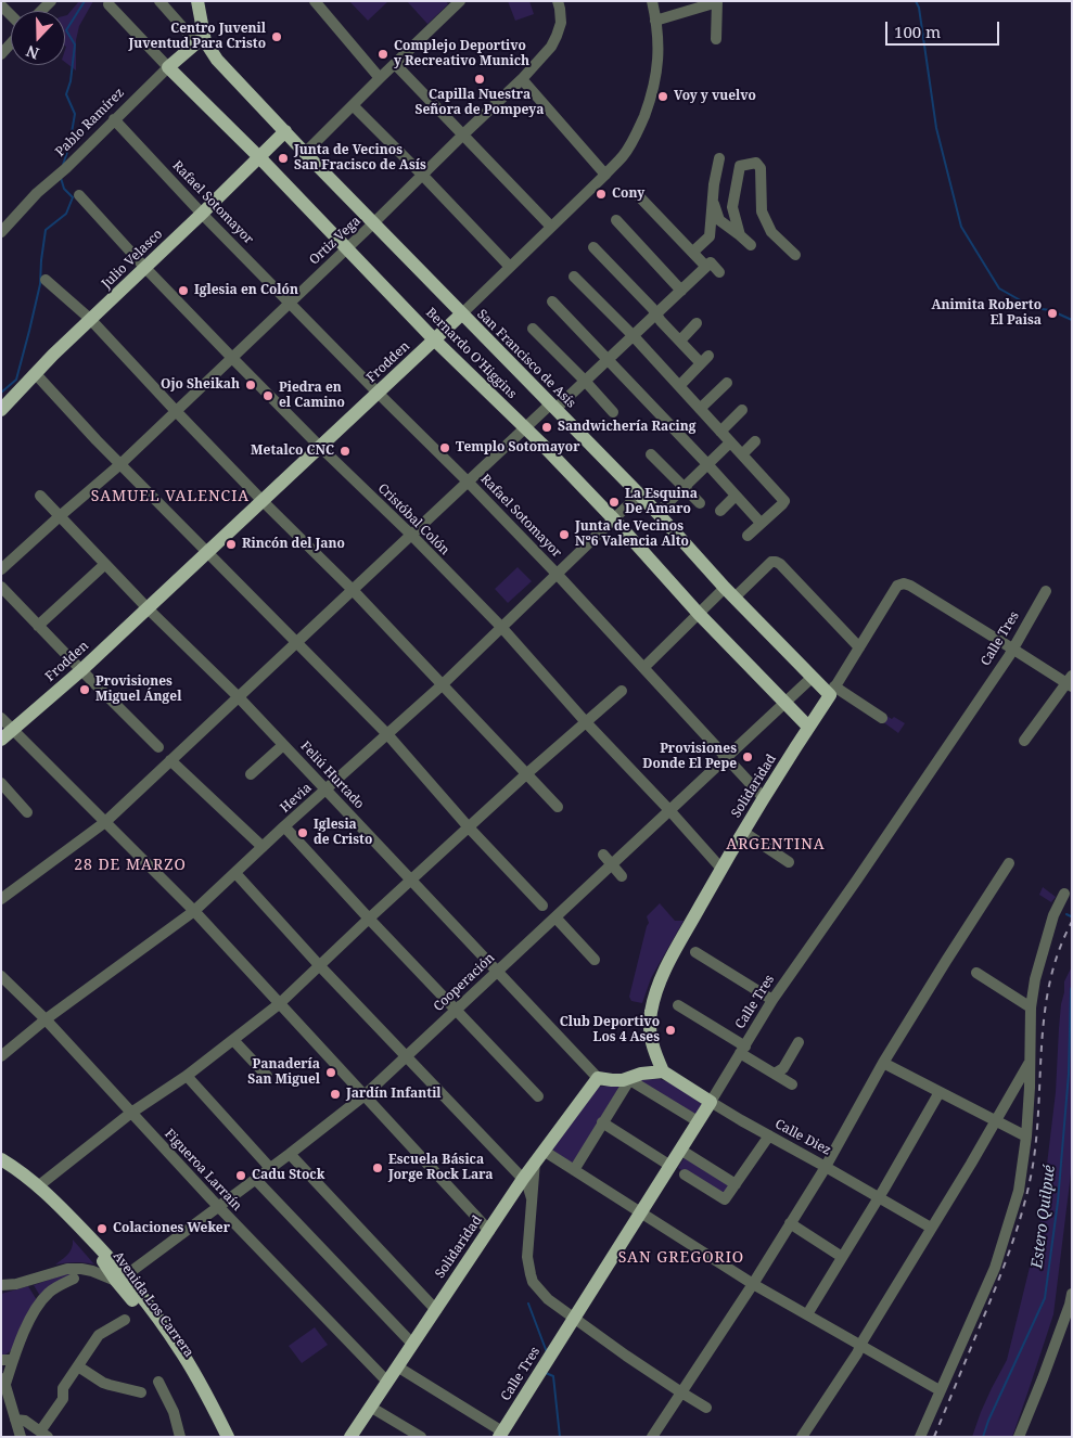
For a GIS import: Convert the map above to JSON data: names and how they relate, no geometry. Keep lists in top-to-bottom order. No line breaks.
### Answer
{"streets":{"main road":["Pablo Ramírez","Julio Velasco","Bernardo O'Higgins","San Francisco de Asís","Frodden","Calle Tres","Solidaridad","Calle Diez","Avenida Los Carrera"],"street":["Rafael Sotomayor","Ortiz Vega","Cristóbal Colón","Feliú Hurtado","Hevia","Cooperación","Figueroa Larraín"]},"crossings":[["Pablo Ramírez","Rafael Sotomayor"],["Pablo Ramírez","Bernardo O'Higgins"],["Pablo Ramírez","San Francisco de Asís"],["Rafael Sotomayor","Ortiz Vega"],["Rafael Sotomayor","Julio Velasco"],["Rafael Sotomayor","Frodden"],["Rafael Sotomayor","Solidaridad"],["Rafael Sotomayor","Hevia"],["Rafael Sotomayor","Cooperación"],["Ortiz Vega","Bernardo O'Higgins"],["Ortiz Vega","San Francisco de Asís"],["Ortiz Vega","Cristóbal Colón"],["Ortiz Vega","Feliú Hurtado"],["Julio Velasco","Bernardo O'Higgins"],["Julio Velasco","San Francisco de Asís"],["Julio Velasco","Cristóbal Colón"],["Bernardo O'Higgins","Frodden"],["Bernardo O'Higgins","Solidaridad"],["Bernardo O'Higgins","Hevia"],["Bernardo O'Higgins","Cooperación"],["San Francisco de Asís","Frodden"],["San Francisco de Asís","Solidaridad"],["San Francisco de Asís","Hevia"],["San Francisco de Asís","Cooperación"],["Frodden","Cristóbal Colón"],["Frodden","Feliú Hurtado"],["Cristóbal Colón","Solidaridad"],["Cristóbal Colón","Hevia"],["Cristóbal Colón","Cooperación"],["Calle Tres","Solidaridad"],["Calle Tres","Calle Diez"],["Feliú Hurtado","Solidaridad"],["Feliú Hurtado","Hevia"],["Feliú Hurtado","Cooperación"],["Solidaridad","Calle Diez"],["Solidaridad","Figueroa Larraín"],["Hevia","Figueroa Larraín"],["Cooperación","Figueroa Larraín"],["Cooperación","Avenida Los Carrera"]],"districts":["SAMUEL VALENCIA","ARGENTINA","28 DE MARZO","SAN GREGORIO"],"water":["Estero Quilpué"],"places":["Centro Juvenil Juventud Para Cristo","Complejo Deportivo y Recreativo Munich","Capilla Nuestra Señora de Pompeya","Voy y vuelvo","Junta de Vecinos San Fracisco de Asís","Cony","Iglesia en Colón","Animita Roberto El Paisa","Ojo Sheikah","Piedra en el Camino","Sandwichería Racing","Templo Sotomayor","Metalco CNC","La Esquina De Amaro","Junta de Vecinos Nº6 Valencia Alto","Rincón del Jano","Provisiones Miguel Ángel","Provisiones Donde El Pepe","Iglesia de Cristo","Club Deportivo Los 4 Ases","Panadería San Miguel","Jardín Infantil","Escuela Básica Jorge Rock Lara","Cadu Stock","Colaciones Weker"],"scale_bar":"100 m","north":"bottom"}
